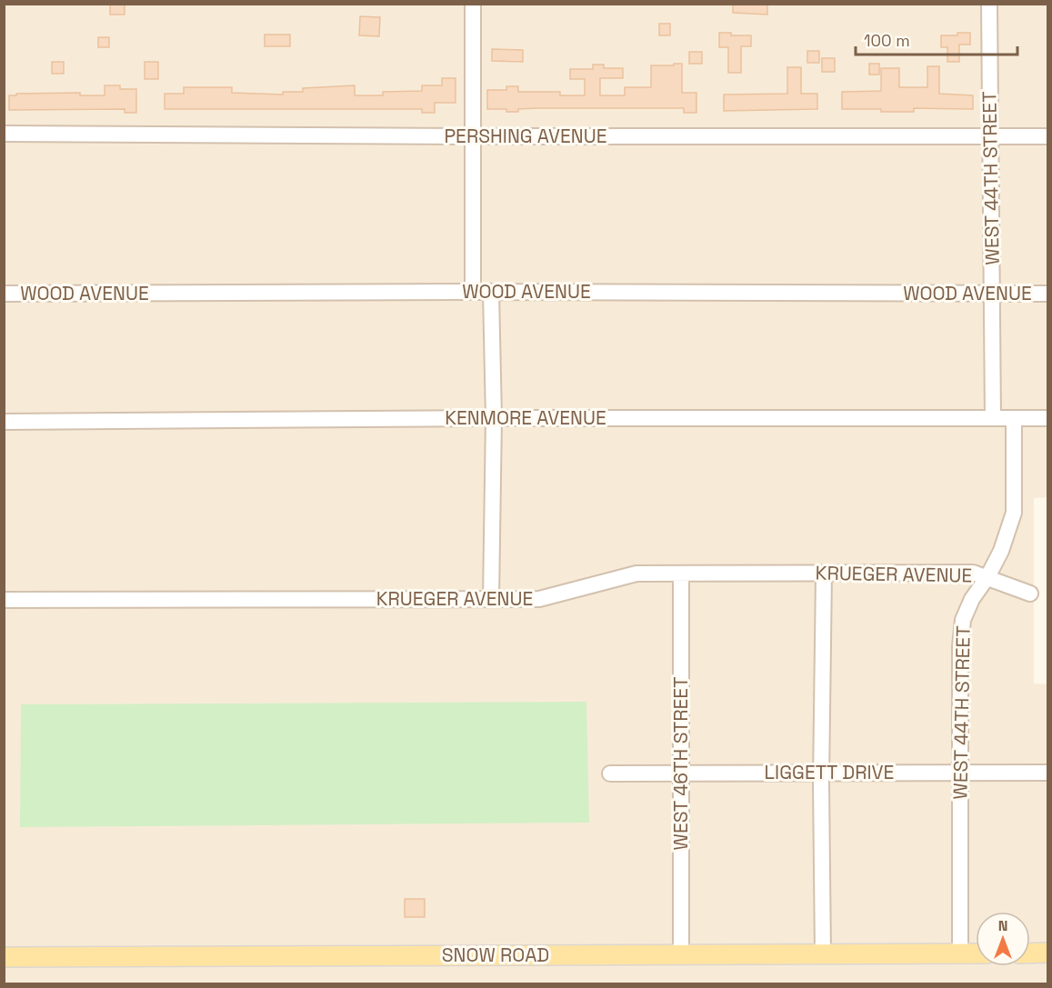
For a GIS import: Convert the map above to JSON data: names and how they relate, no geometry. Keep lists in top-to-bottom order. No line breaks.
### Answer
{"streets":{"main road":["SNOW ROAD"],"street":["PERSHING AVENUE","WEST 44TH STREET","WOOD AVENUE","KENMORE AVENUE","KRUEGER AVENUE","WEST 46TH STREET","LIGGETT DRIVE"]},"crossings":[["PERSHING AVENUE","WEST 44TH STREET"],["WEST 44TH STREET","WOOD AVENUE"],["WEST 44TH STREET","KENMORE AVENUE"],["WEST 44TH STREET","KRUEGER AVENUE"],["WEST 44TH STREET","LIGGETT DRIVE"],["WEST 44TH STREET","SNOW ROAD"],["KRUEGER AVENUE","WEST 46TH STREET"],["WEST 46TH STREET","LIGGETT DRIVE"],["WEST 46TH STREET","SNOW ROAD"]],"scale_bar":"100 m","north":"top"}
